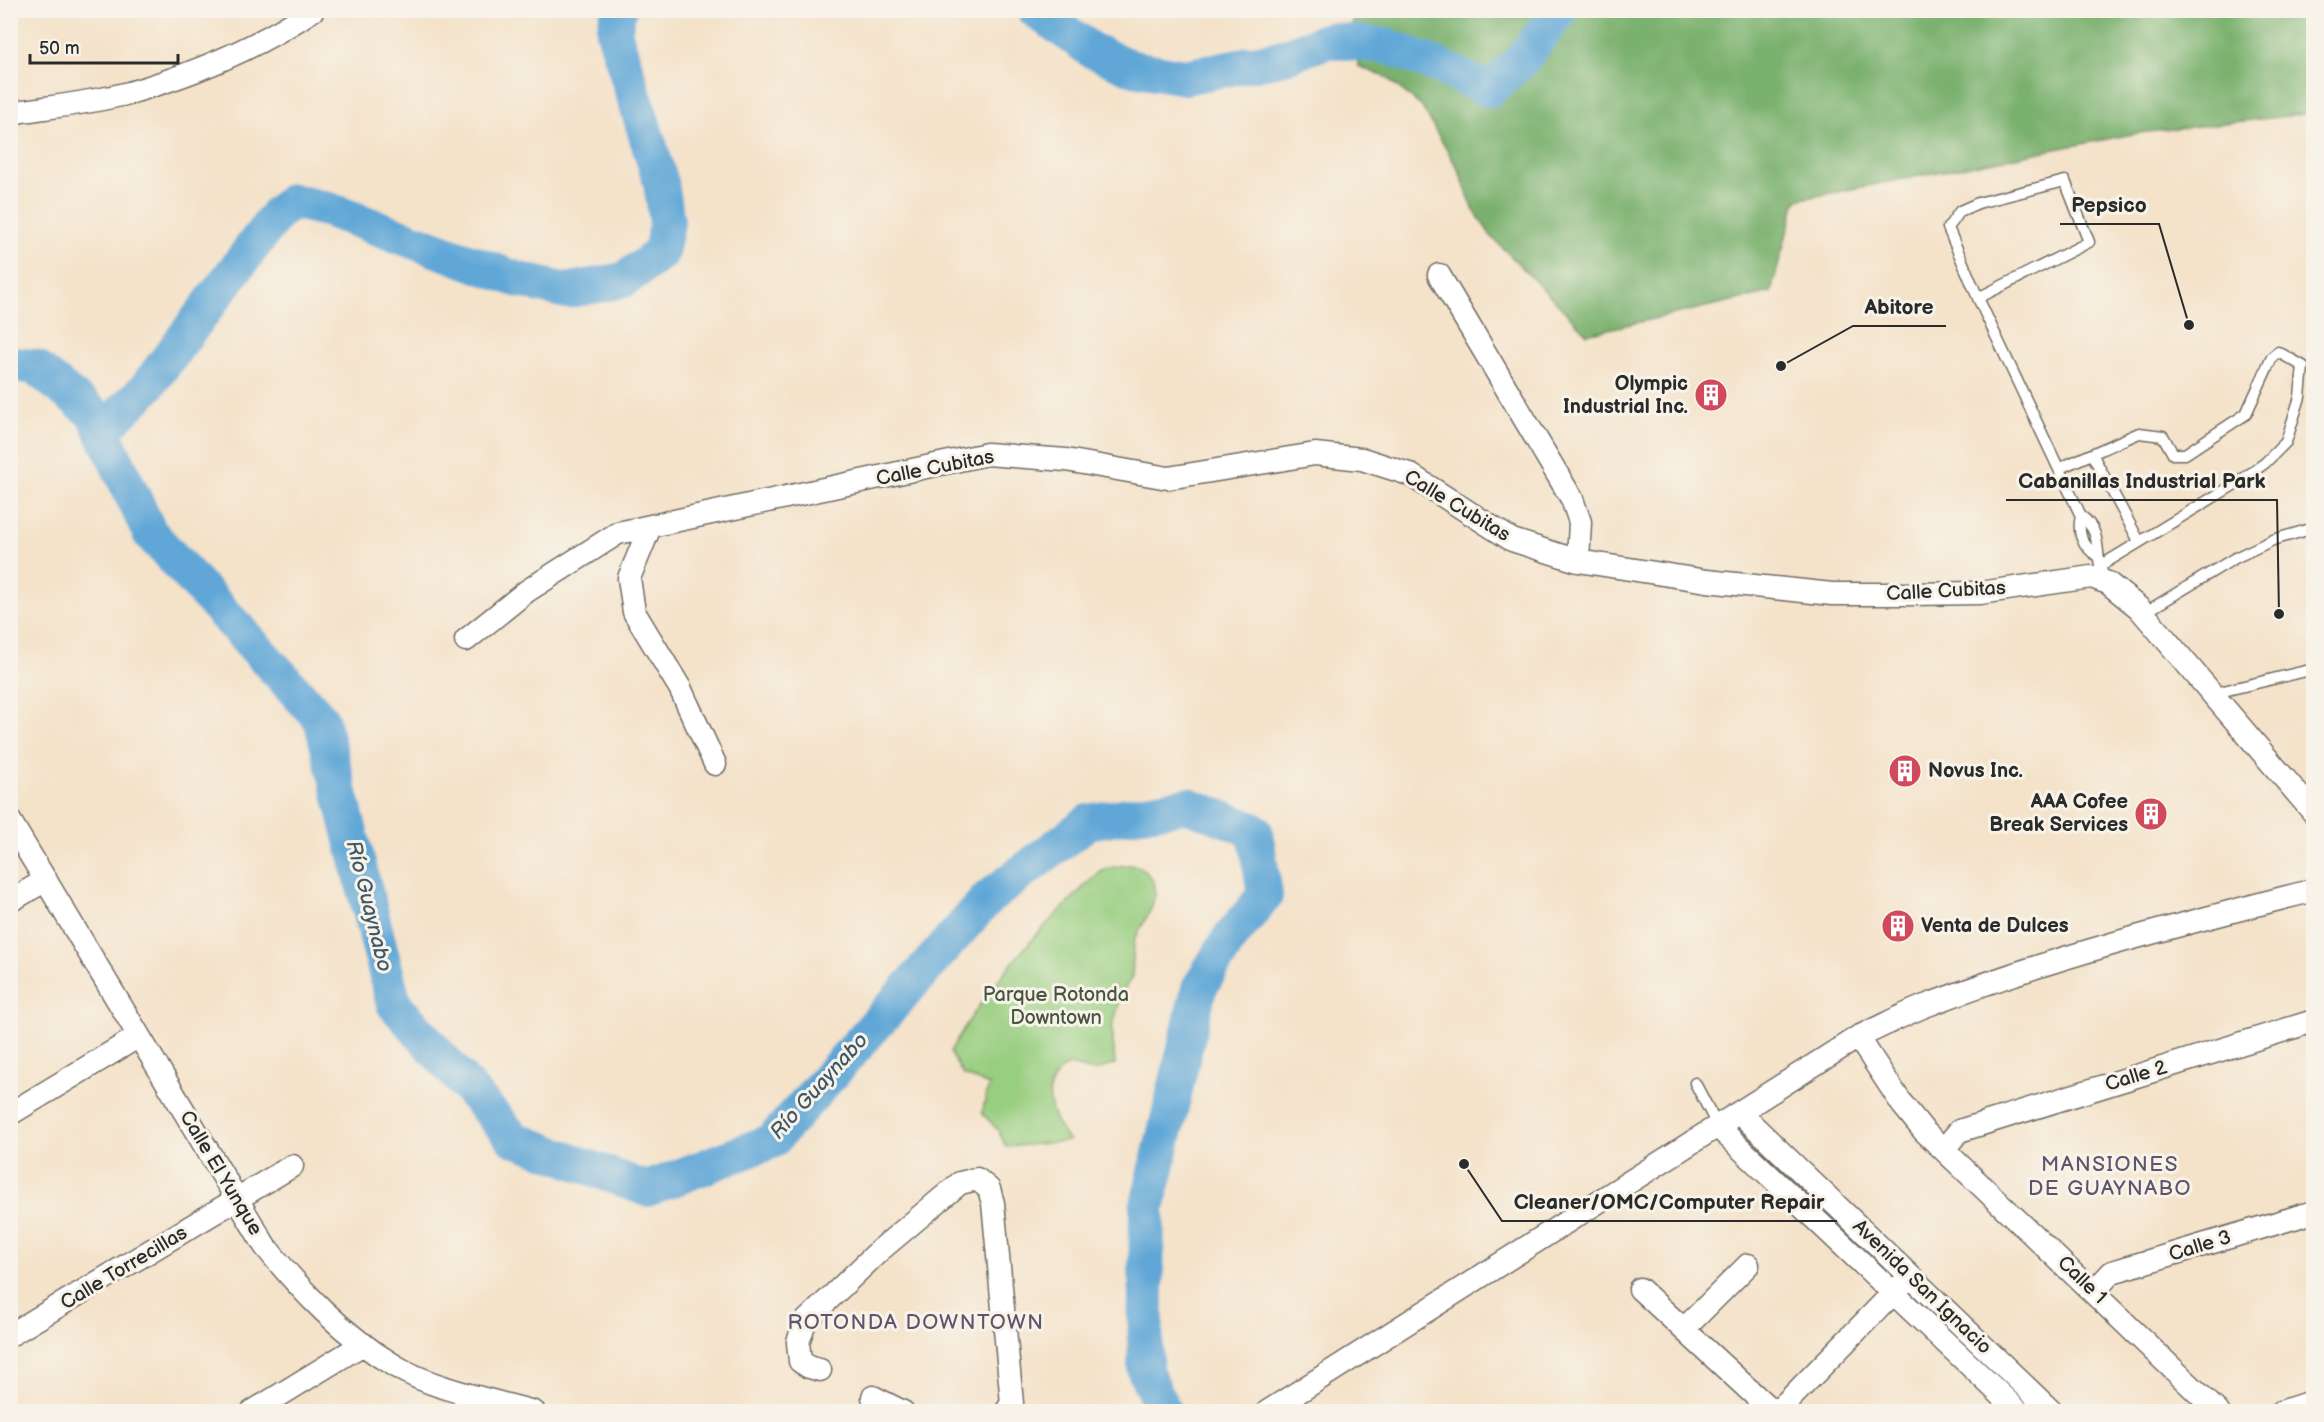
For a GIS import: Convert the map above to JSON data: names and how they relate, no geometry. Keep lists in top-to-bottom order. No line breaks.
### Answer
{"streets":{"street":["Calle Cubitas","Calle 2","Calle El Yunque","Calle 3","Calle Torrecillas","Calle 1","Avenida San Ignacio"]},"crossings":[["Calle 2","Calle 1"],["Calle El Yunque","Calle Torrecillas"],["Calle 3","Calle 1"]],"districts":["MANSIONES DE GUAYNABO","ROTONDA DOWNTOWN"],"water":["Río Guaynabo"],"parks":["Parque Rotonda Downtown"],"places":{"other":["Pepsico","Abitore","Cabanillas Industrial Park","Cleaner/OMC/Computer Repair"],"building":["Olympic Industrial Inc.","Novus Inc.","AAA Cofee Break Services","Venta de Dulces"]},"scale_bar":"50 m"}
